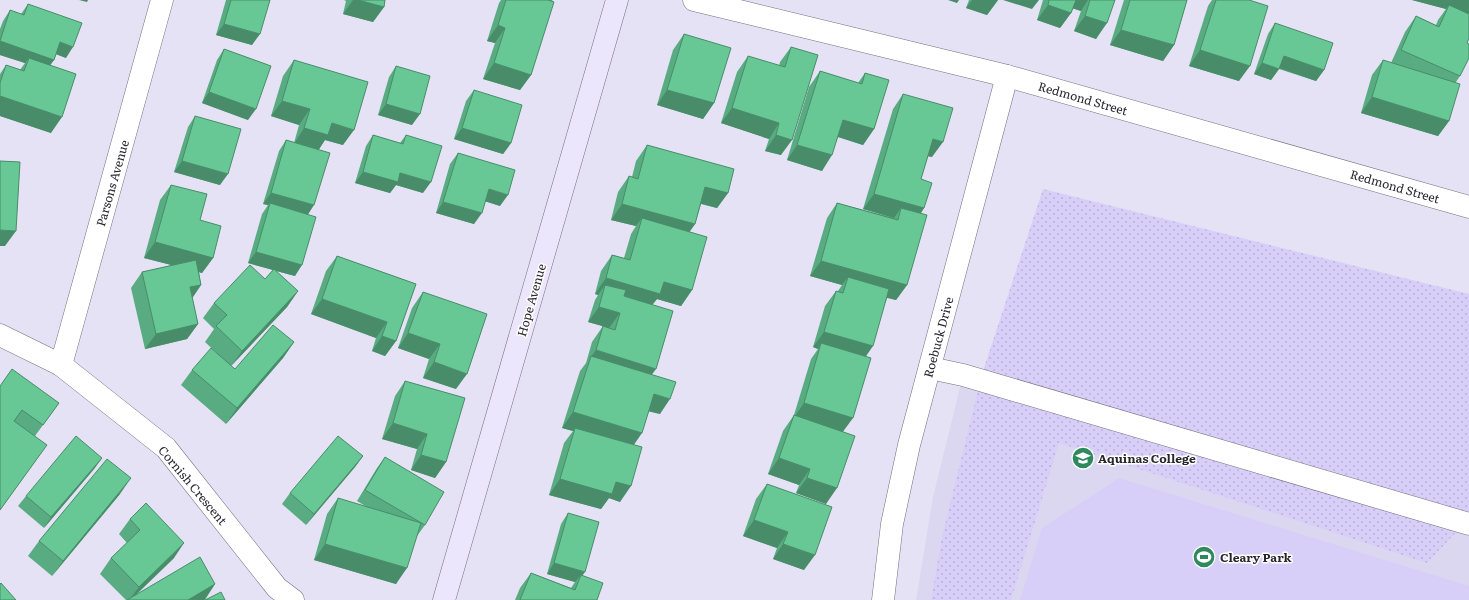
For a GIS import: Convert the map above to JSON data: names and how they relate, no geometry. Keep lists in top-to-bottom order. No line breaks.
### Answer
{"streets":{"street":["Redmond Street","Parsons Avenue","Hope Avenue","Roebuck Drive","Cornish Crescent"]},"crossings":[["Redmond Street","Roebuck Drive"],["Parsons Avenue","Cornish Crescent"]],"places":{"school or university":["Aquinas College"],"sports":["Cleary Park"]}}
